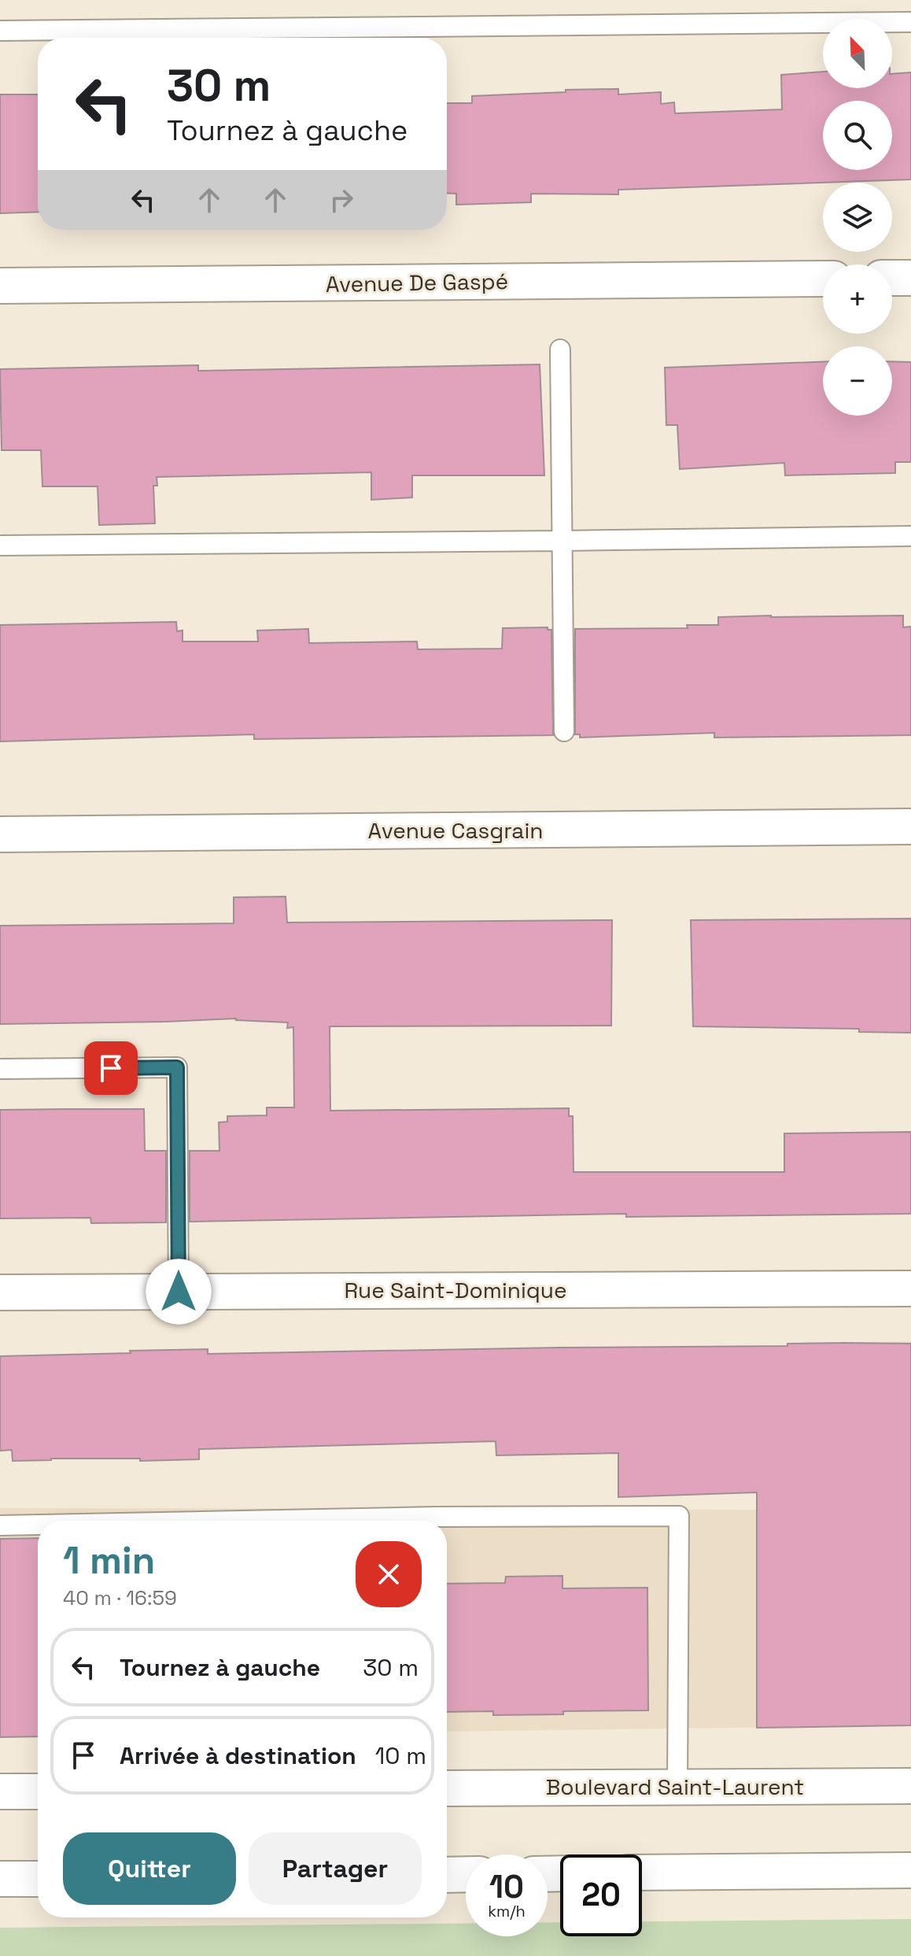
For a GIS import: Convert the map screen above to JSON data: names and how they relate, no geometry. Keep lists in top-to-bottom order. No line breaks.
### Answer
{"streets":{"street":["Avenue De Gaspé","Avenue Casgrain","Rue Saint-Dominique","Boulevard Saint-Laurent"]},"north":"top left","page":{"map_buttons":["+","−"],"turn":["30 m","Tournez à gauche"],"heading":["1 min","40 m · 16:59"],"list":[{"name":"Tournez à gauche","value":"30 m"},{"name":"Arrivée à destination","value":"10 m"}],"buttons":["Quitter","Partager"],"speed":"10 km/h","limit":"20"}}
